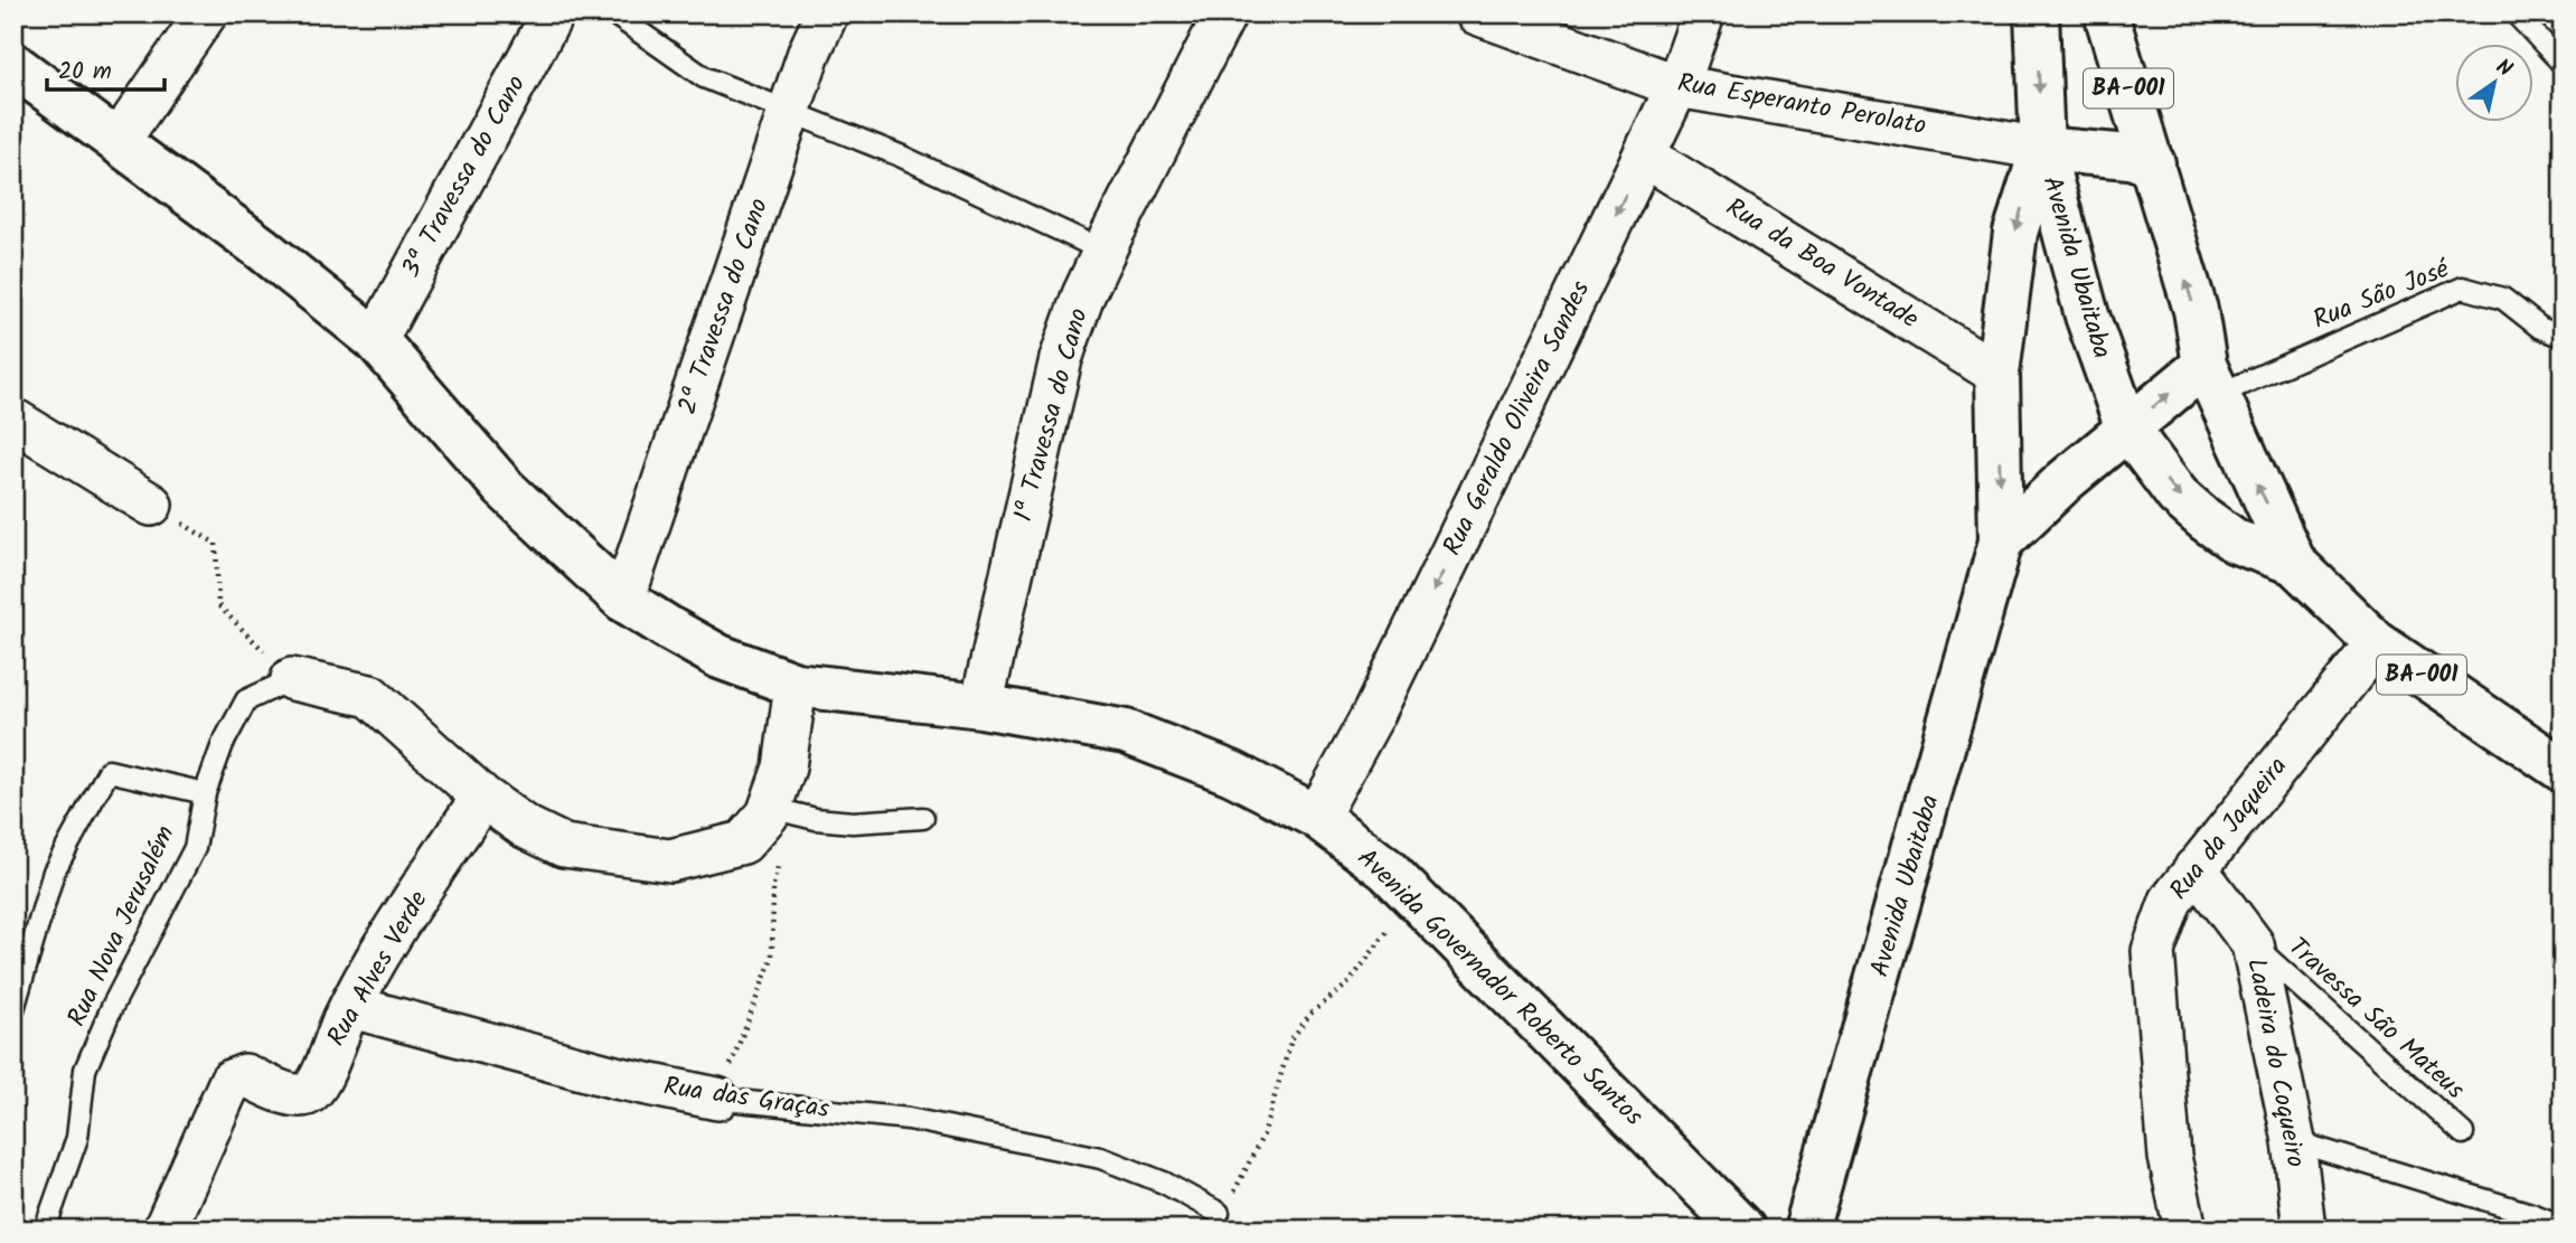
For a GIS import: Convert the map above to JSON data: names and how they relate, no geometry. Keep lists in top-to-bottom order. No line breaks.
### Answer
{"streets":{"main road":["BA-001","Avenida Ubaitaba","Avenida Governador Roberto Santos"],"street":["Rua Esperanto Perolato","3ª Travessa do Cano","Rua da Boa Vontade","2ª Travessa do Cano","1ª Travessa do Cano","Rua Geraldo Oliveira Sandes","Rua da Jaqueira","Rua Alves Verde","Ladeira do Coqueiro","Rua das Graças"],"lane":["Rua São José","Rua Nova Jerusalém","Travessa São Mateus"]},"crossings":[["BA-001","Avenida Ubaitaba"],["BA-001","Rua São José"],["BA-001","Rua da Jaqueira"],["Rua Esperanto Perolato","Avenida Ubaitaba"],["Rua Esperanto Perolato","Rua Geraldo Oliveira Sandes"],["3ª Travessa do Cano","Avenida Governador Roberto Santos"],["Rua da Boa Vontade","Avenida Ubaitaba"],["Rua da Boa Vontade","Rua Geraldo Oliveira Sandes"],["2ª Travessa do Cano","Avenida Governador Roberto Santos"],["1ª Travessa do Cano","Avenida Governador Roberto Santos"],["Rua Geraldo Oliveira Sandes","Avenida Governador Roberto Santos"],["Rua da Jaqueira","Ladeira do Coqueiro"],["Rua Alves Verde","Rua das Graças"],["Travessa São Mateus","Ladeira do Coqueiro"]],"one_way":["Rua Geraldo Oliveira Sandes"],"scale_bar":"20 m","north":"top right"}
